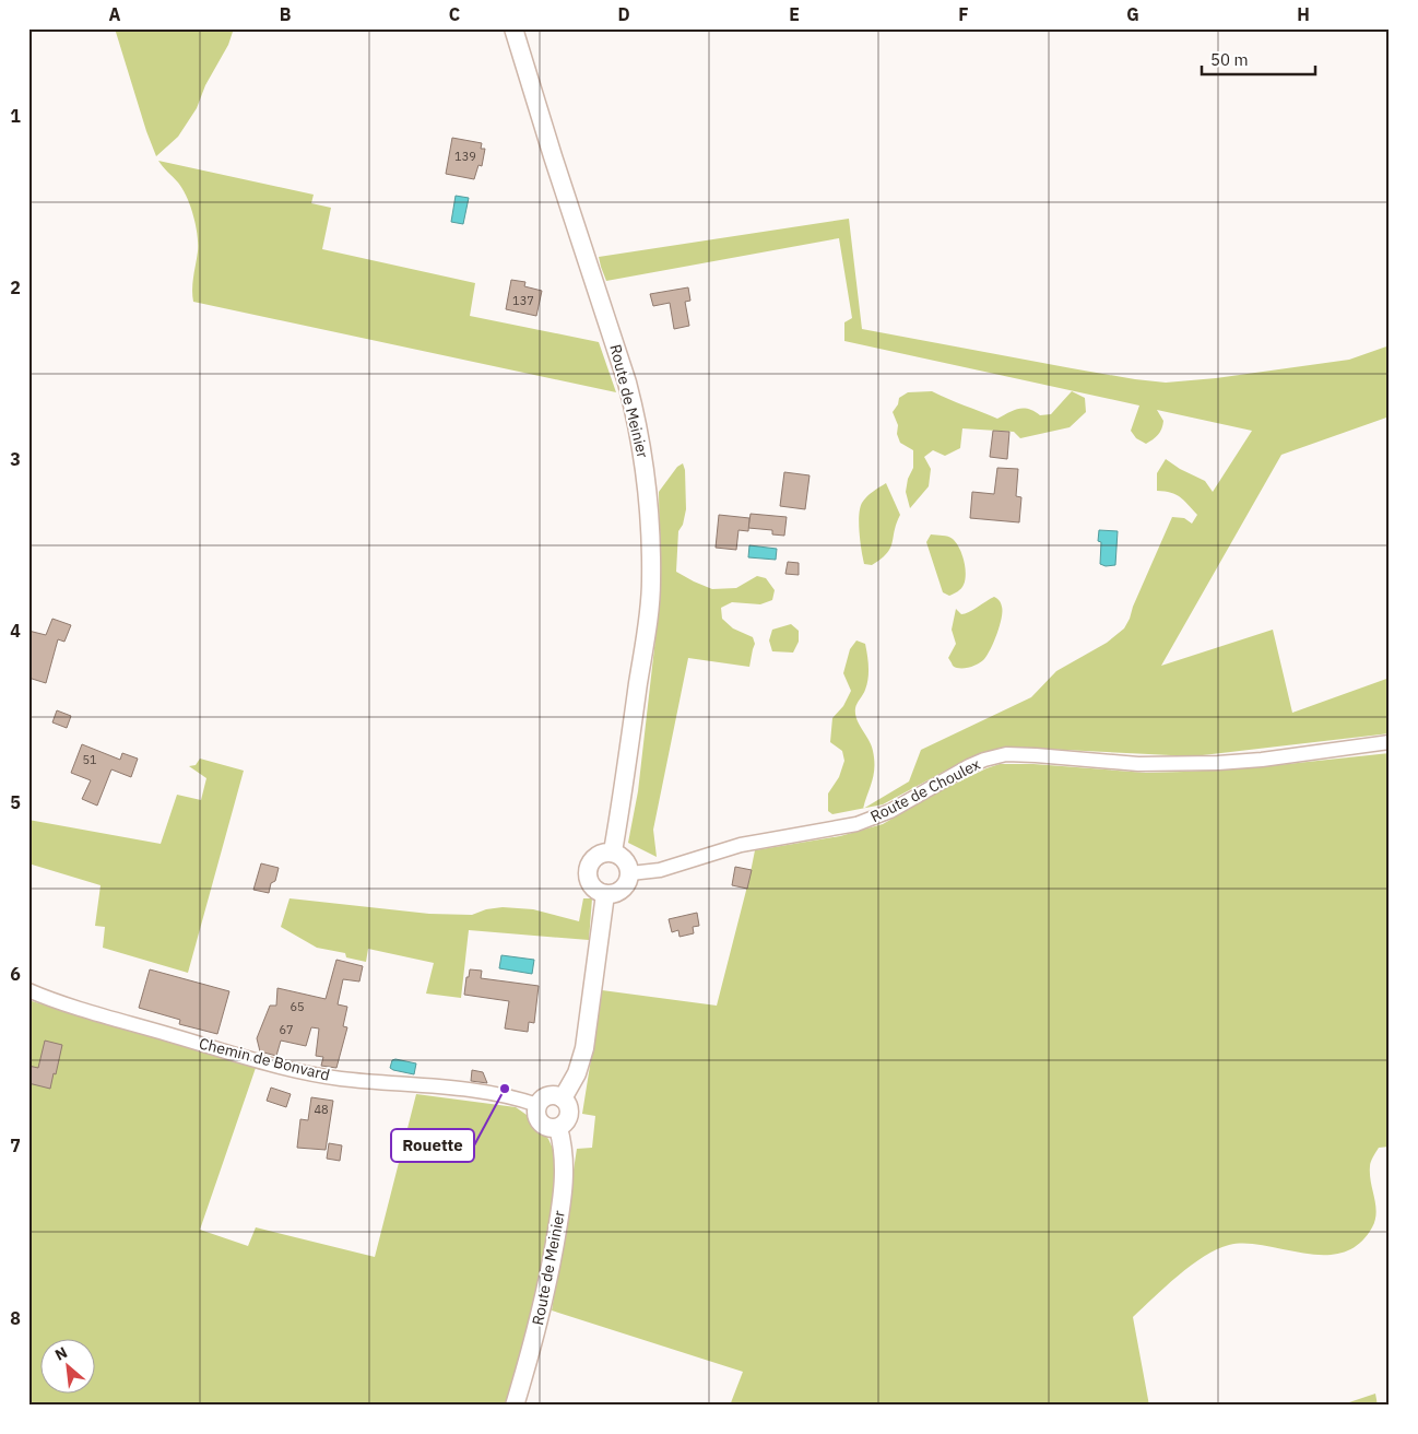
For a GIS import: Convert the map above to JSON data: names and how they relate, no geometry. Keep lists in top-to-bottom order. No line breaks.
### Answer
{"streets":{"street":["Route de Meinier","Route de Choulex","Chemin de Bonvard"]},"crossings":[["Route de Meinier","Route de Choulex"],["Route de Meinier","Chemin de Bonvard"]],"places":["Rouette"],"house_numbers":["139","137","51","65","67","48"],"scale_bar":"50 m","north":"top left","grid":{"columns":["A","B","C","D","E","F","G","H"],"rows":["1","2","3","4","5","6","7","8"]}}
